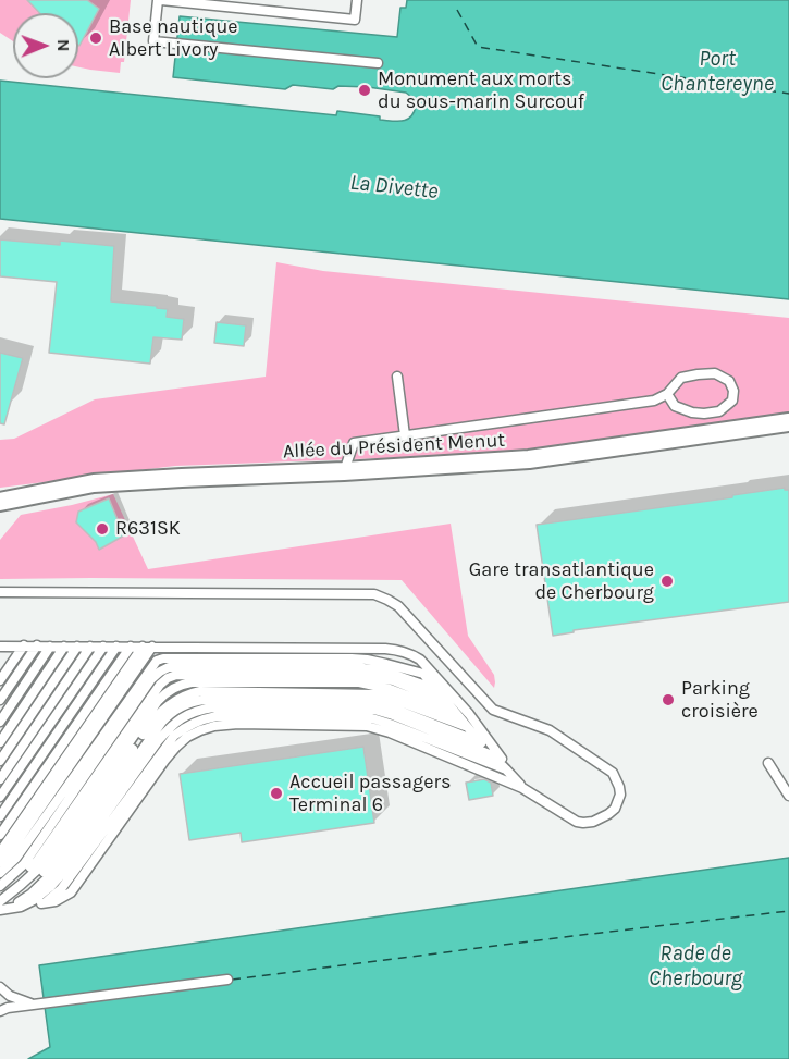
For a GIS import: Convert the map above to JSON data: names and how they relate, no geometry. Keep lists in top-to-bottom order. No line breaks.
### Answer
{"streets":{"street":["Allée du Président Menut"]},"water":["Port Chantereyne","La Divette","Rade de Cherbourg"],"places":["Base nautique Albert Livory","Monument aux morts du sous-marin Surcouf","R631SK","Gare transatlantique de Cherbourg","Parking croisière","Accueil passagers Terminal 6"],"north":"right"}
